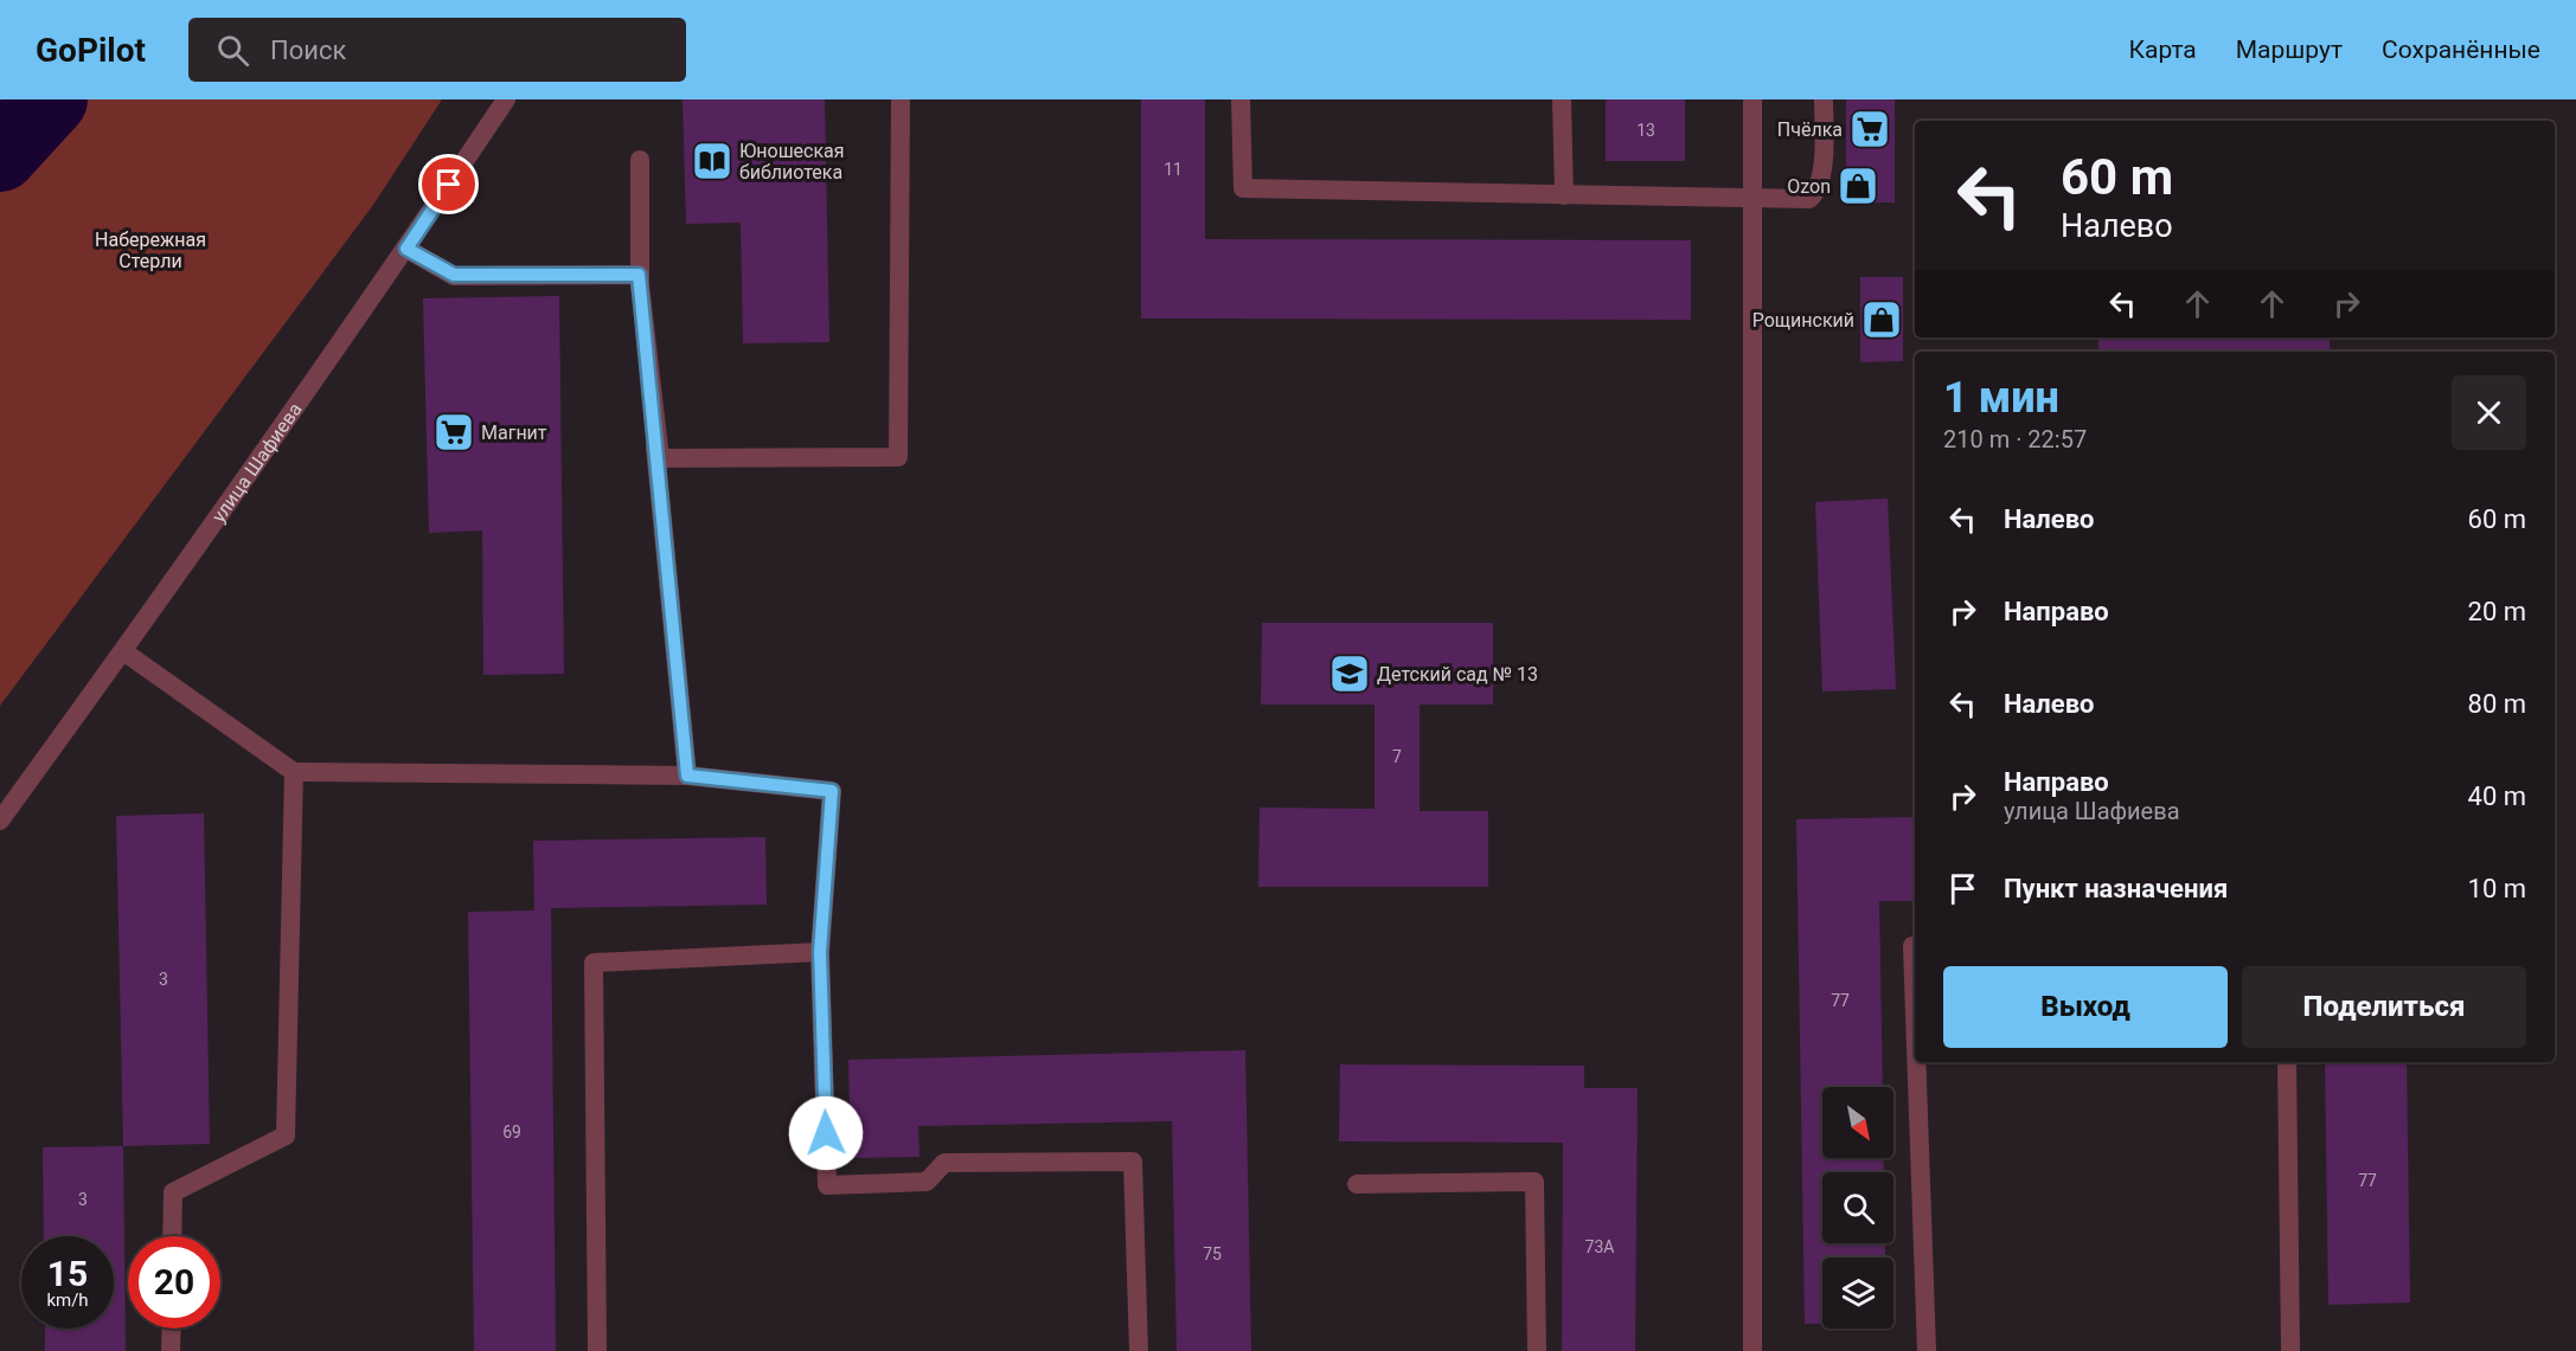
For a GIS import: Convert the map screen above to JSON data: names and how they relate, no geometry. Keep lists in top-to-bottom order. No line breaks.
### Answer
{"streets":{"street":["улица Шафиева"]},"parks":["Набережная Стерли"],"places":{"supermarket":["Пчёлка","Магнит"],"library":["Юношеская библиотека"],"shop":["Ozon","Рощинский"],"school or university":["Детский сад № 13"]},"house_numbers":["13","11","7","3","77","69","77","3","73А","75"],"north":"bottom right","page":{"header":"GoPilot","search":"Поиск","nav":["Карта","Маршрут","Сохранённые"],"turn":["60 m","Налево"],"heading":["1 мин","210 m · 22:57"],"list":[{"name":"Налево","value":"60 m"},{"name":"Направо","value":"20 m"},{"name":"Налево","value":"80 m"},{"name":"Направо","note":"улица Шафиева","value":"40 m"},{"name":"Пункт назначения","value":"10 m"}],"buttons":["Выход","Поделиться"],"speed":"15 km/h","limit":"20"}}
